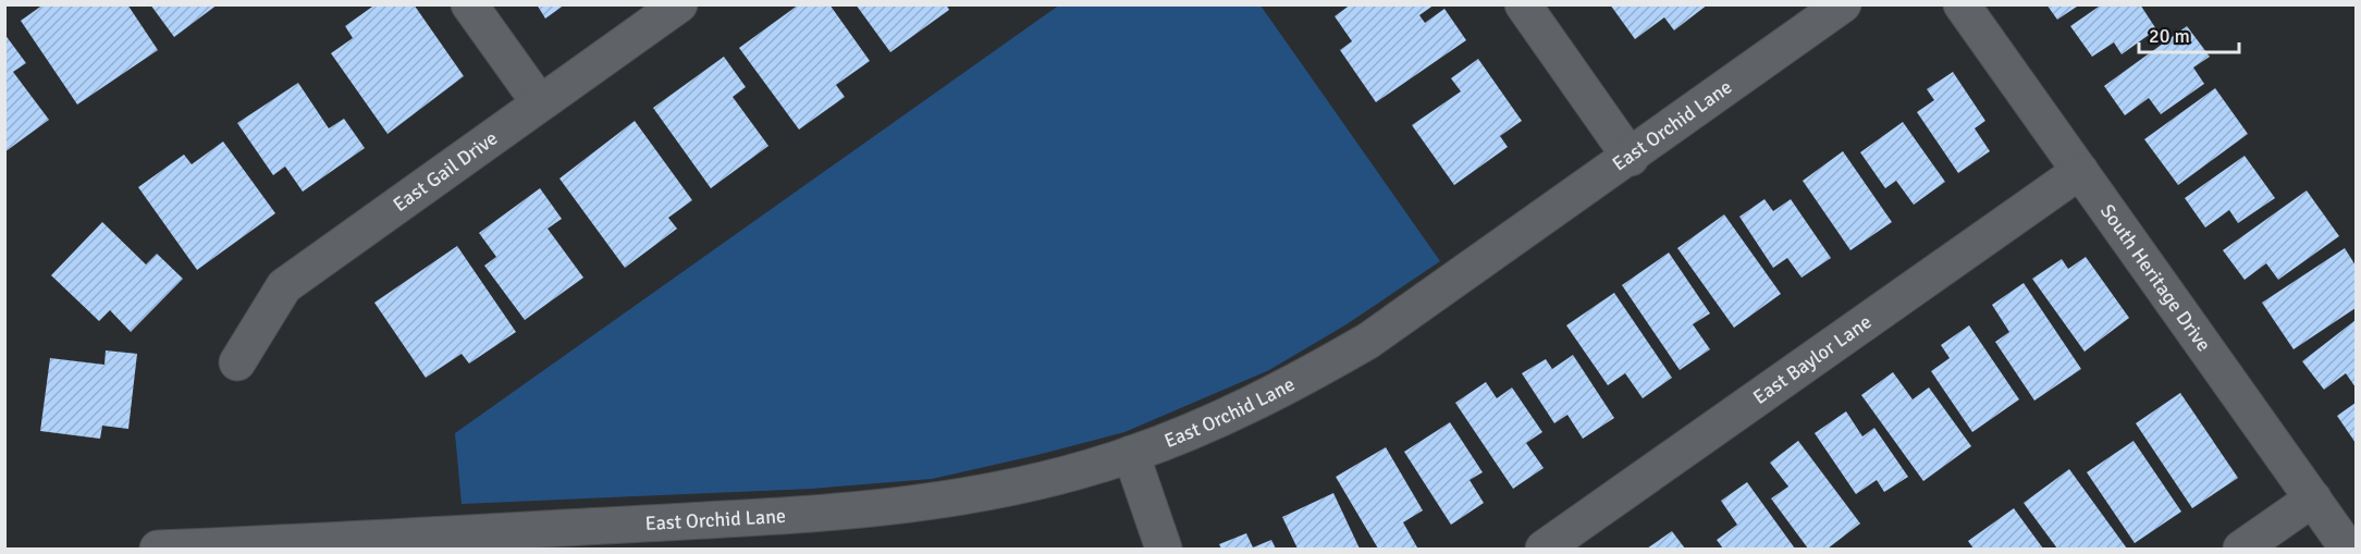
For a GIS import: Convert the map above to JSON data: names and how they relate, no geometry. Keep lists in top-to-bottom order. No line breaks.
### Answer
{"streets":{"street":["East Orchid Lane","East Gail Drive","South Heritage Drive","East Baylor Lane"]},"crossings":[["South Heritage Drive","East Baylor Lane"]],"scale_bar":"20 m"}
